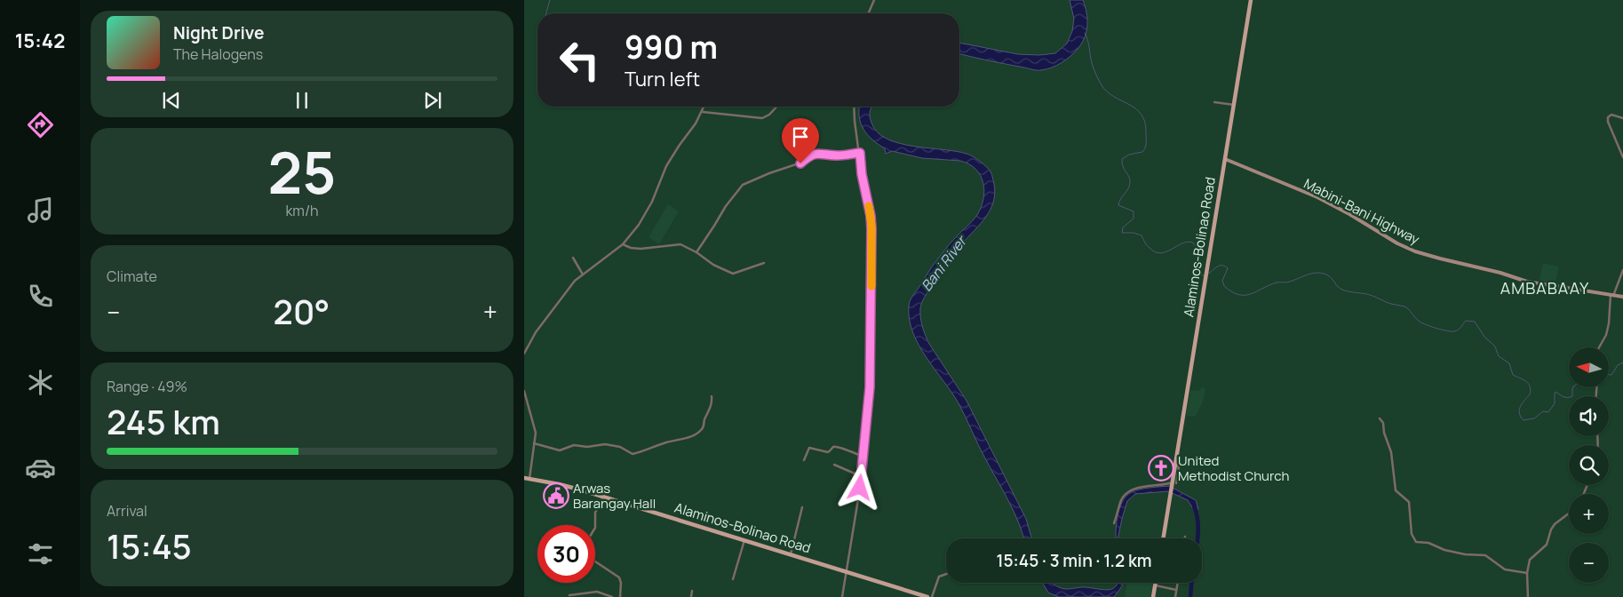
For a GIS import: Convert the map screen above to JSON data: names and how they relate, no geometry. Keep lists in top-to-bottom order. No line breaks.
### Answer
{"streets":{"main road":["Mabini-Bani Highway","Alaminos-Bolinao Road"]},"crossings":[["Mabini-Bani Highway","Alaminos-Bolinao Road"]],"districts":["AMBABAAY"],"water":["Bani River"],"places":{"church":["United Methodist Church"],"public building":["Arwas Barangay Hall"]},"north":"left","page":{"tabs":"15:42","turn":["990 m","Turn left"],"song":["Night Drive","The Halogens"],"tile":[["25","km/h"],"Climate",["Range · 49%","245 km"],["Arrival","15:45"]],"heat":["−","20°","+"],"map_buttons":["+","−"],"limit":"30","trip":"15:45 · 3 min · 1.2 km"}}
